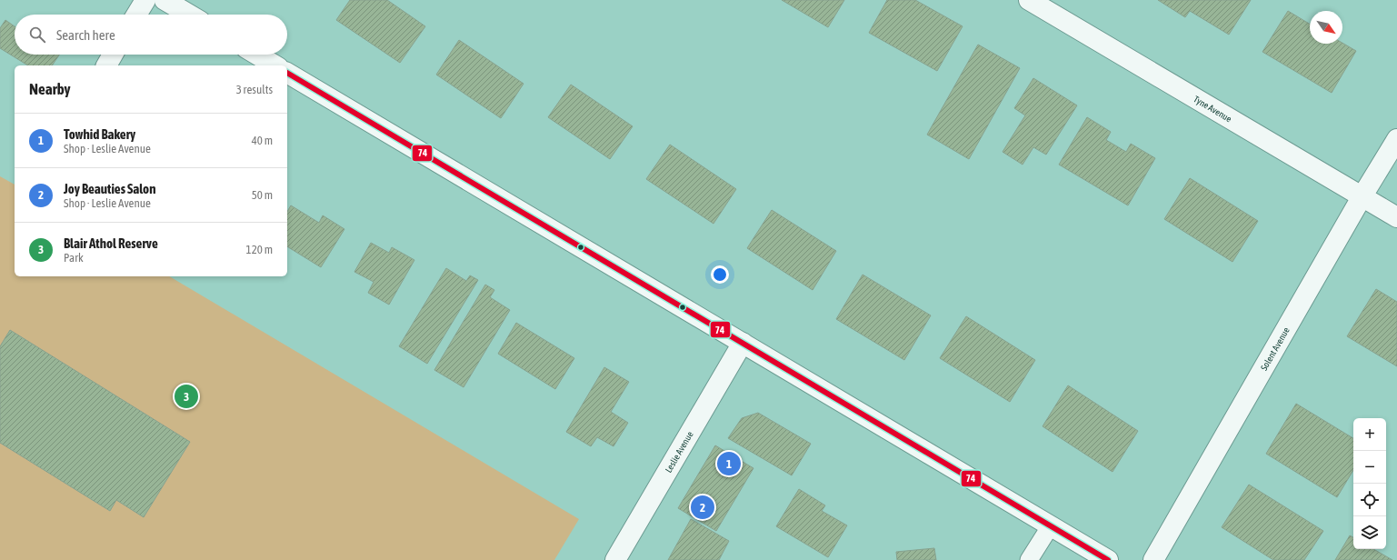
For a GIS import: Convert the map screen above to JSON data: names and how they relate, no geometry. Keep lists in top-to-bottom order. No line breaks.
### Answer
{"streets":{"street":["Tyne Avenue","Solent Avenue","Leslie Avenue"]},"crossings":[["Tyne Avenue","Solent Avenue"]],"lines":["transit line 74"],"north":"bottom right","page":{"search":"Search here","heading":["Nearby","3 results"],"list":[{"mark":"1","name":"Towhid Bakery","note":"Shop · Leslie Avenue","value":"40 m"},{"mark":"2","name":"Joy Beauties Salon","note":"Shop · Leslie Avenue","value":"50 m"},{"mark":"3","name":"Blair Athol Reserve","note":"Park","value":"120 m"}],"pins":["3","1","2"],"map_buttons":["+","−"]}}
